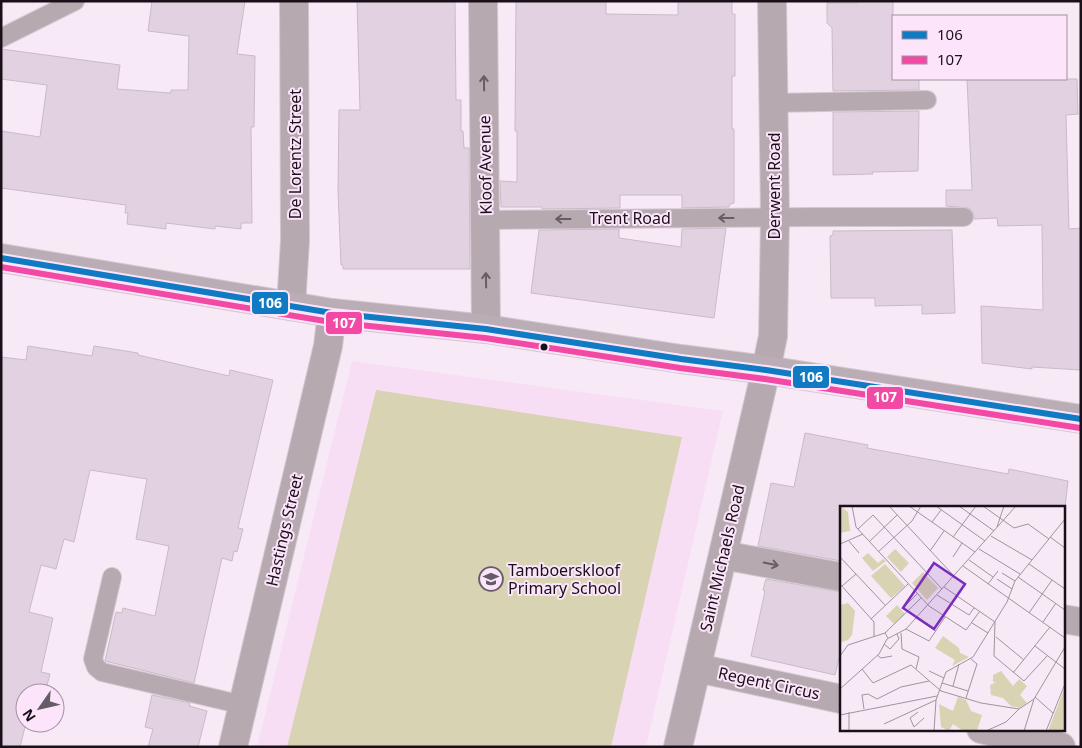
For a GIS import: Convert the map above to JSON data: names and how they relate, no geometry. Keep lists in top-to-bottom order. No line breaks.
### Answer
{"streets":{"street":["De Lorentz Street","Kloof Avenue","Derwent Road","Hastings Street","Saint Michaels Road","Regent Circus"],"lane":["Trent Road"]},"crossings":[["Kloof Avenue","Trent Road"],["Derwent Road","Trent Road"],["Derwent Road","Saint Michaels Road"],["Saint Michaels Road","Regent Circus"]],"one_way":["Kloof Avenue","Trent Road"],"places":{"school or university":["Tamboerskloof Primary School"]},"lines":["transit line 106","transit line 107"],"legend":["106","107"],"north":"bottom left"}
